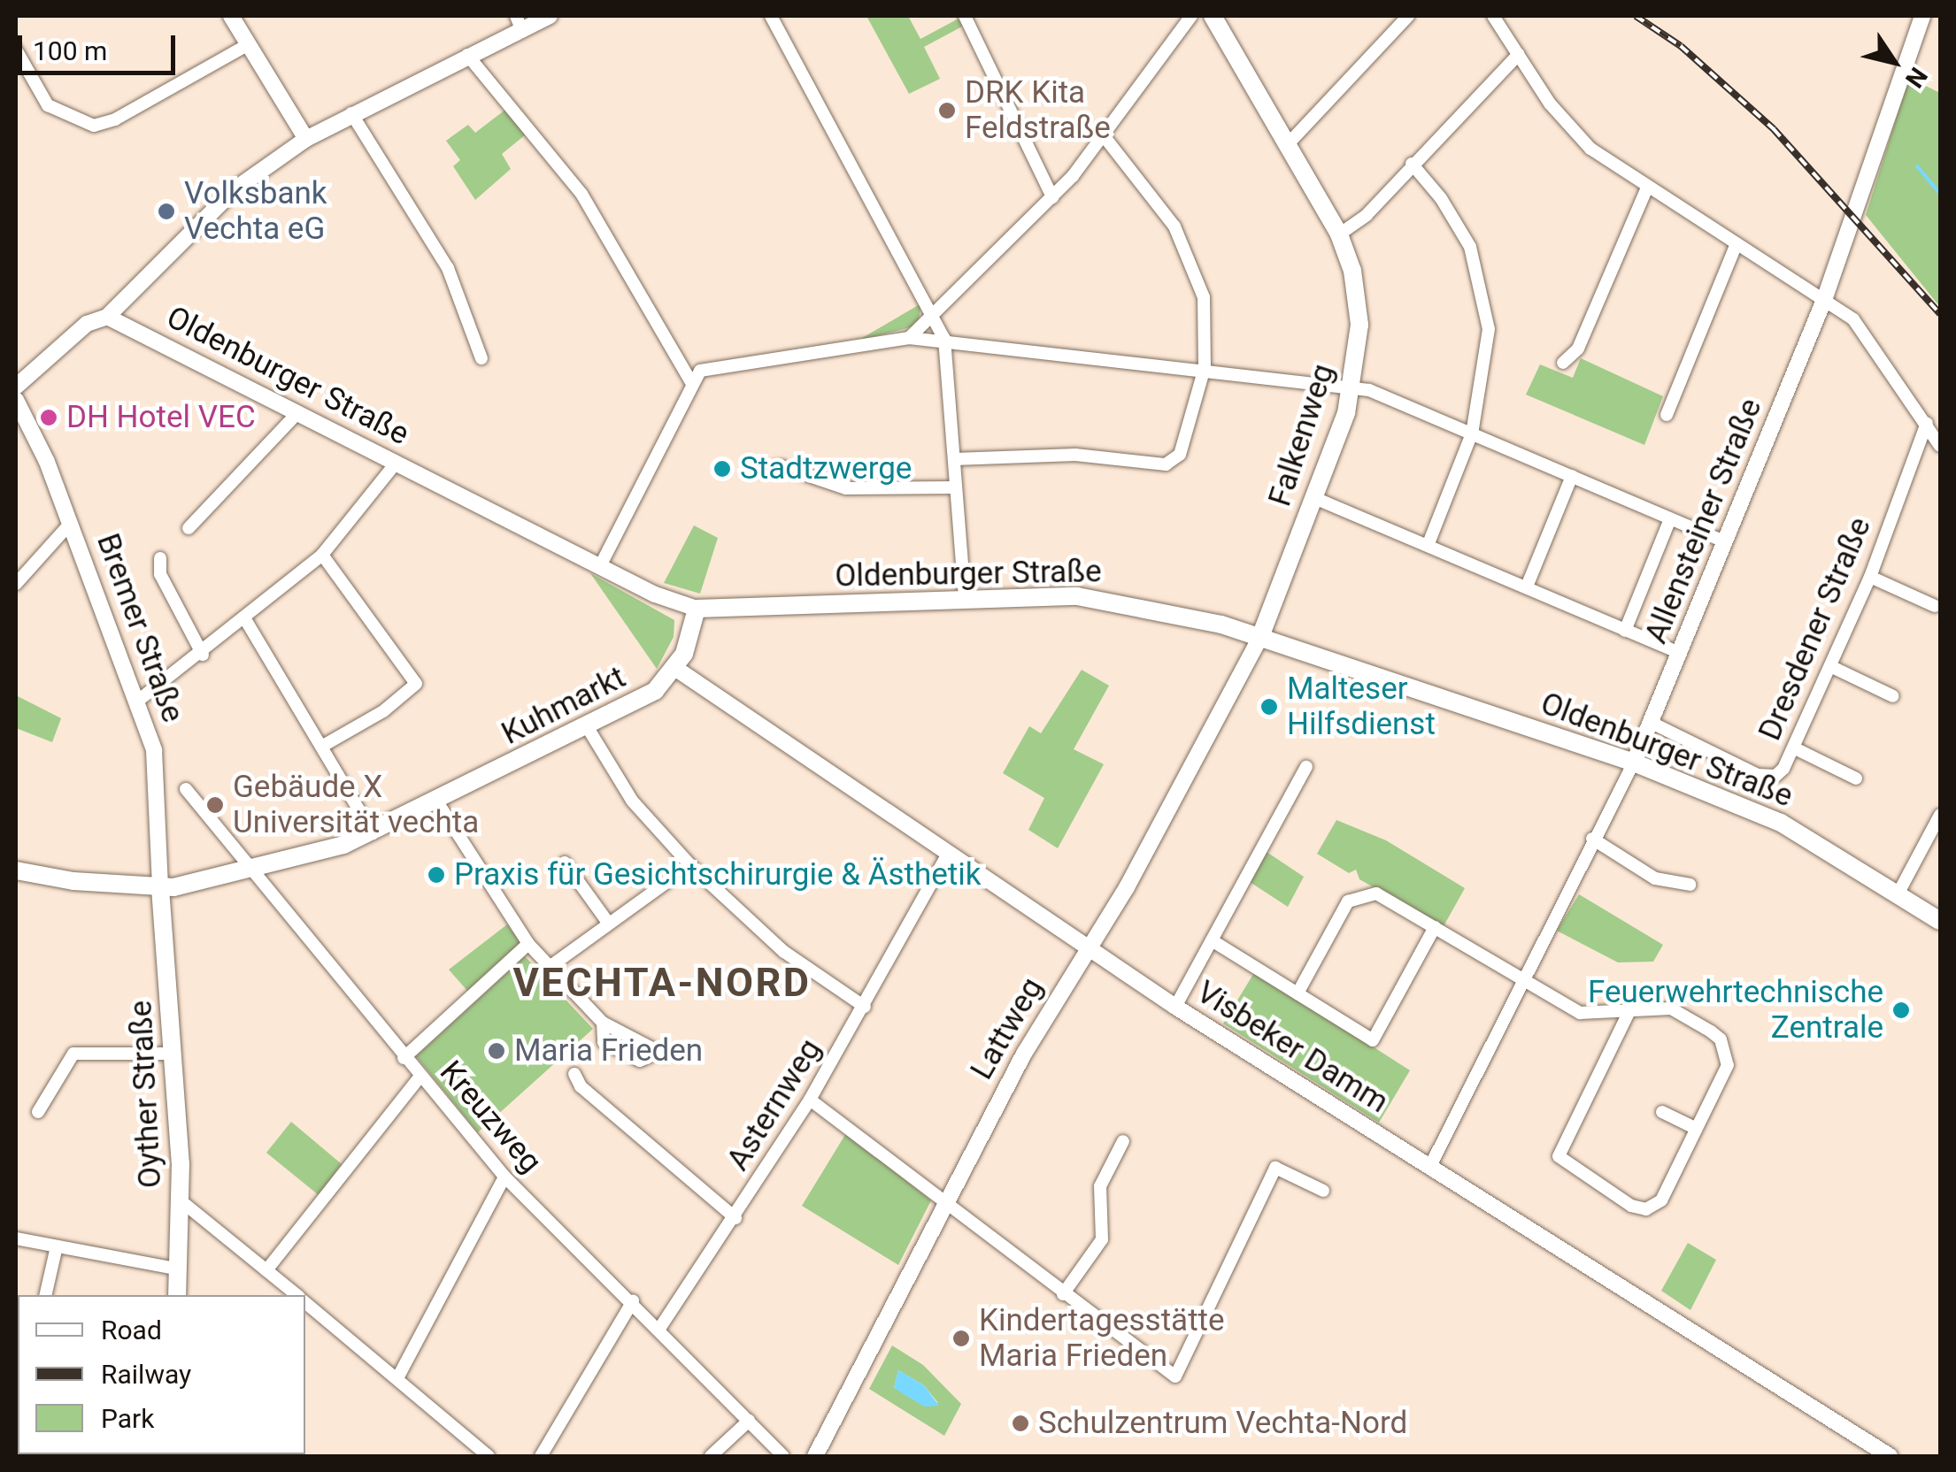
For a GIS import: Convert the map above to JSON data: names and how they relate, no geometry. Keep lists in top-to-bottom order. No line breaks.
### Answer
{"streets":{"main road":["Oldenburger Straße","Falkenweg","Kuhmarkt","Oyther Straße"],"street":["Allensteiner Straße","Bremer Straße","Dresdener Straße","Lattweg","Visbeker Damm","Asternweg","Kreuzweg"]},"crossings":[["Oldenburger Straße","Falkenweg"],["Oldenburger Straße","Allensteiner Straße"],["Oldenburger Straße","Kuhmarkt"],["Oldenburger Straße","Lattweg"],["Falkenweg","Lattweg"],["Allensteiner Straße","Dresdener Straße"],["Bremer Straße","Kuhmarkt"],["Bremer Straße","Oyther Straße"],["Kuhmarkt","Visbeker Damm"],["Kuhmarkt","Oyther Straße"],["Kuhmarkt","Kreuzweg"],["Lattweg","Visbeker Damm"],["Visbeker Damm","Asternweg"],["Asternweg","Kreuzweg"]],"districts":["VECHTA-NORD"],"places":["DRK Kita Feldstraße","Volksbank Vechta eG","DH Hotel VEC","Stadtzwerge","Malteser Hilfsdienst","Gebäude X Universität vechta","Praxis für Gesichtschirurgie & Ästhetik","Feuerwehrtechnische Zentrale","Maria Frieden","Kindertagesstätte Maria Frieden","Schulzentrum Vechta-Nord"],"legend":["Road","Railway","Park"],"scale_bar":"100 m","north":"bottom right"}
